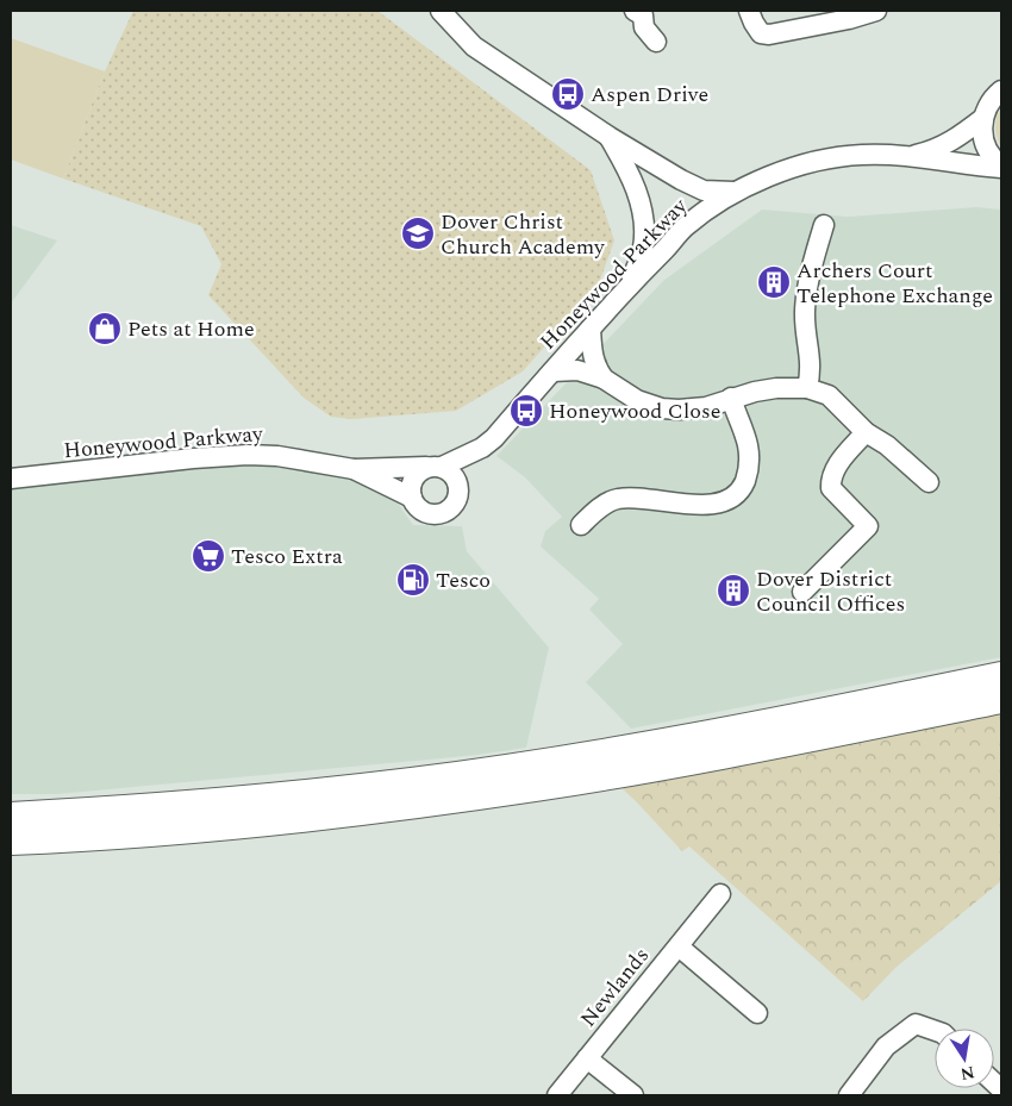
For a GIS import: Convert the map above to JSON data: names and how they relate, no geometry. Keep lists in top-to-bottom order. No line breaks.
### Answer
{"streets":{"street":["Honeywood Parkway","Newlands"]},"places":{"bus stop":["Aspen Drive","Honeywood Close"],"school or university":["Dover Christ Church Academy"],"building":["Archers Court Telephone Exchange","Dover District Council Offices"],"shop":["Pets at Home"],"supermarket":["Tesco Extra"],"fuel station":["Tesco"]},"north":"bottom"}
